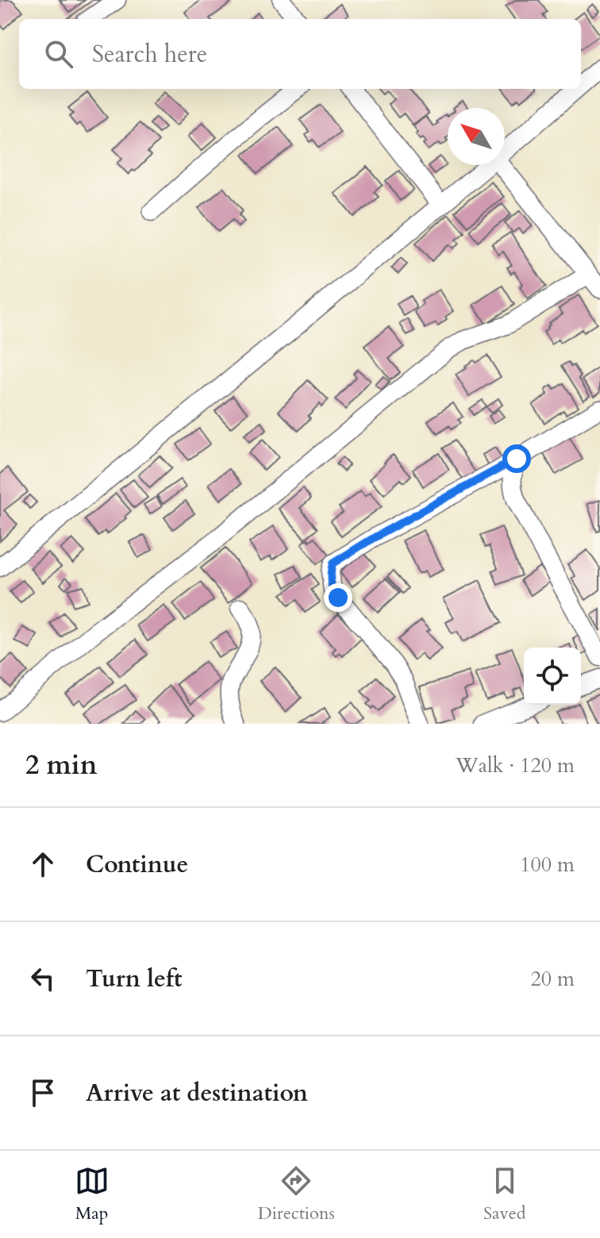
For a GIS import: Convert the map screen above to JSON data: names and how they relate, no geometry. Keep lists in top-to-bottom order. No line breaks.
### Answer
{"north":"top left","page":{"search":"Search here","heading":["2 min","Walk · 120 m"],"list":[["Continue","100 m"],["Turn left","20 m"],"Arrive at destination"],"nav":["Map","Directions","Saved"]}}
